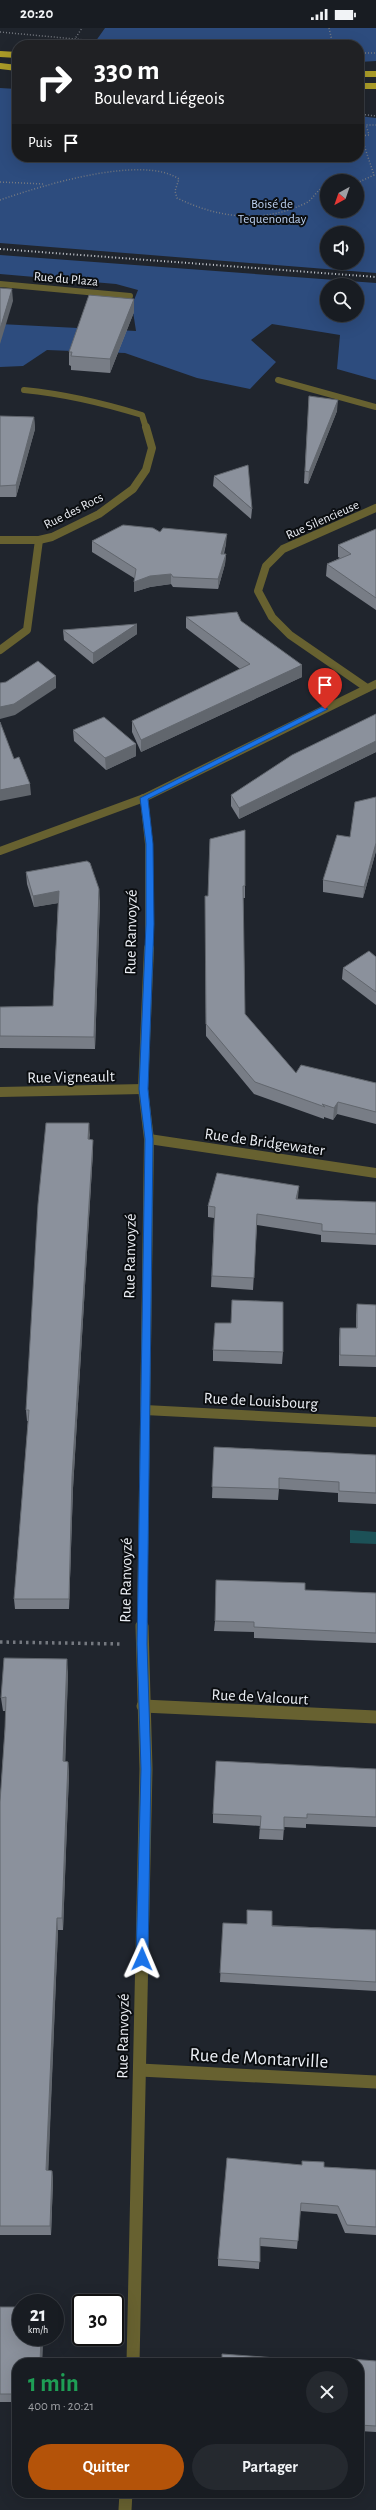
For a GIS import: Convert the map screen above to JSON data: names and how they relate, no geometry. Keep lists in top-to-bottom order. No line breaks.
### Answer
{"streets":{"street":["Rue du Plaza","Rue des Rocs","Rue Silencieuse","Rue Ranvoyzé","Rue Vigneault","Rue de Bridgewater","Rue de Louisbourg","Rue de Valcourt","Rue de Montarville"]},"crossings":[["Rue Ranvoyzé","Rue Vigneault"],["Rue Ranvoyzé","Rue de Bridgewater"],["Rue Ranvoyzé","Rue de Louisbourg"],["Rue Ranvoyzé","Rue de Valcourt"],["Rue Ranvoyzé","Rue de Montarville"]],"parks":["Boisé de Tequenonday"],"north":"bottom left","page":{"status":"20:20","turn":["330 m","Boulevard Liégeois"],"then":"Puis","speed":"21 km/h","limit":"30","heading":["1 min","400 m · 20:21"],"buttons":["Quitter","Partager"]}}
